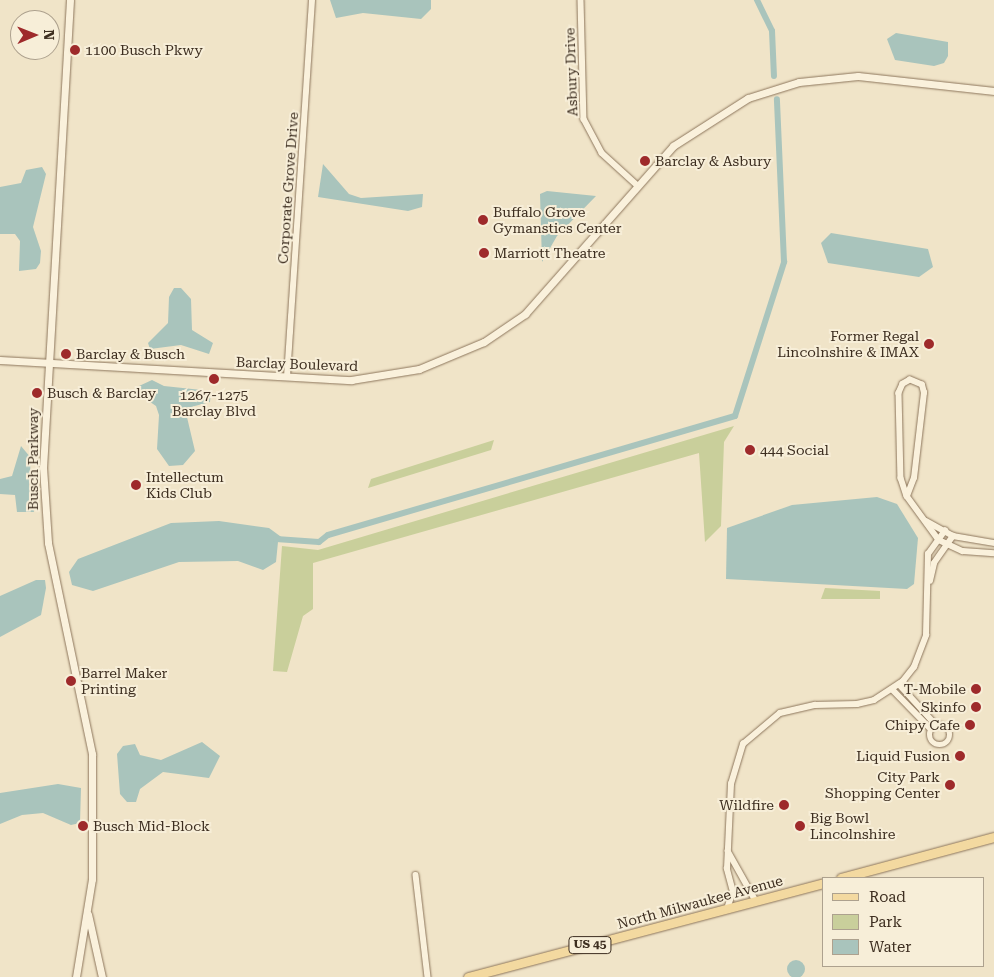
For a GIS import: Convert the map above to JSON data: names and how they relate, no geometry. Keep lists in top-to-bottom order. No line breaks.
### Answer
{"streets":{"main road":["North Milwaukee Avenue","US 45"],"street":["Asbury Drive","Corporate Grove Drive","Barclay Boulevard","Busch Parkway"]},"crossings":[["Asbury Drive","Barclay Boulevard"],["Corporate Grove Drive","Barclay Boulevard"],["Barclay Boulevard","Busch Parkway"]],"places":["1100 Busch Pkwy","Barclay & Asbury","Buffalo Grove Gymanstics Center","Marriott Theatre","Former Regal Lincolnshire & IMAX","Barclay & Busch","1267-1275 Barclay Blvd","Busch & Barclay","444 Social","Intellectum Kids Club","Barrel Maker Printing","T-Mobile","Skinfo","Chipy Cafe","Liquid Fusion","City Park Shopping Center","Wildfire","Busch Mid-Block","Big Bowl Lincolnshire"],"legend":["Road","Park","Water"],"north":"right"}
